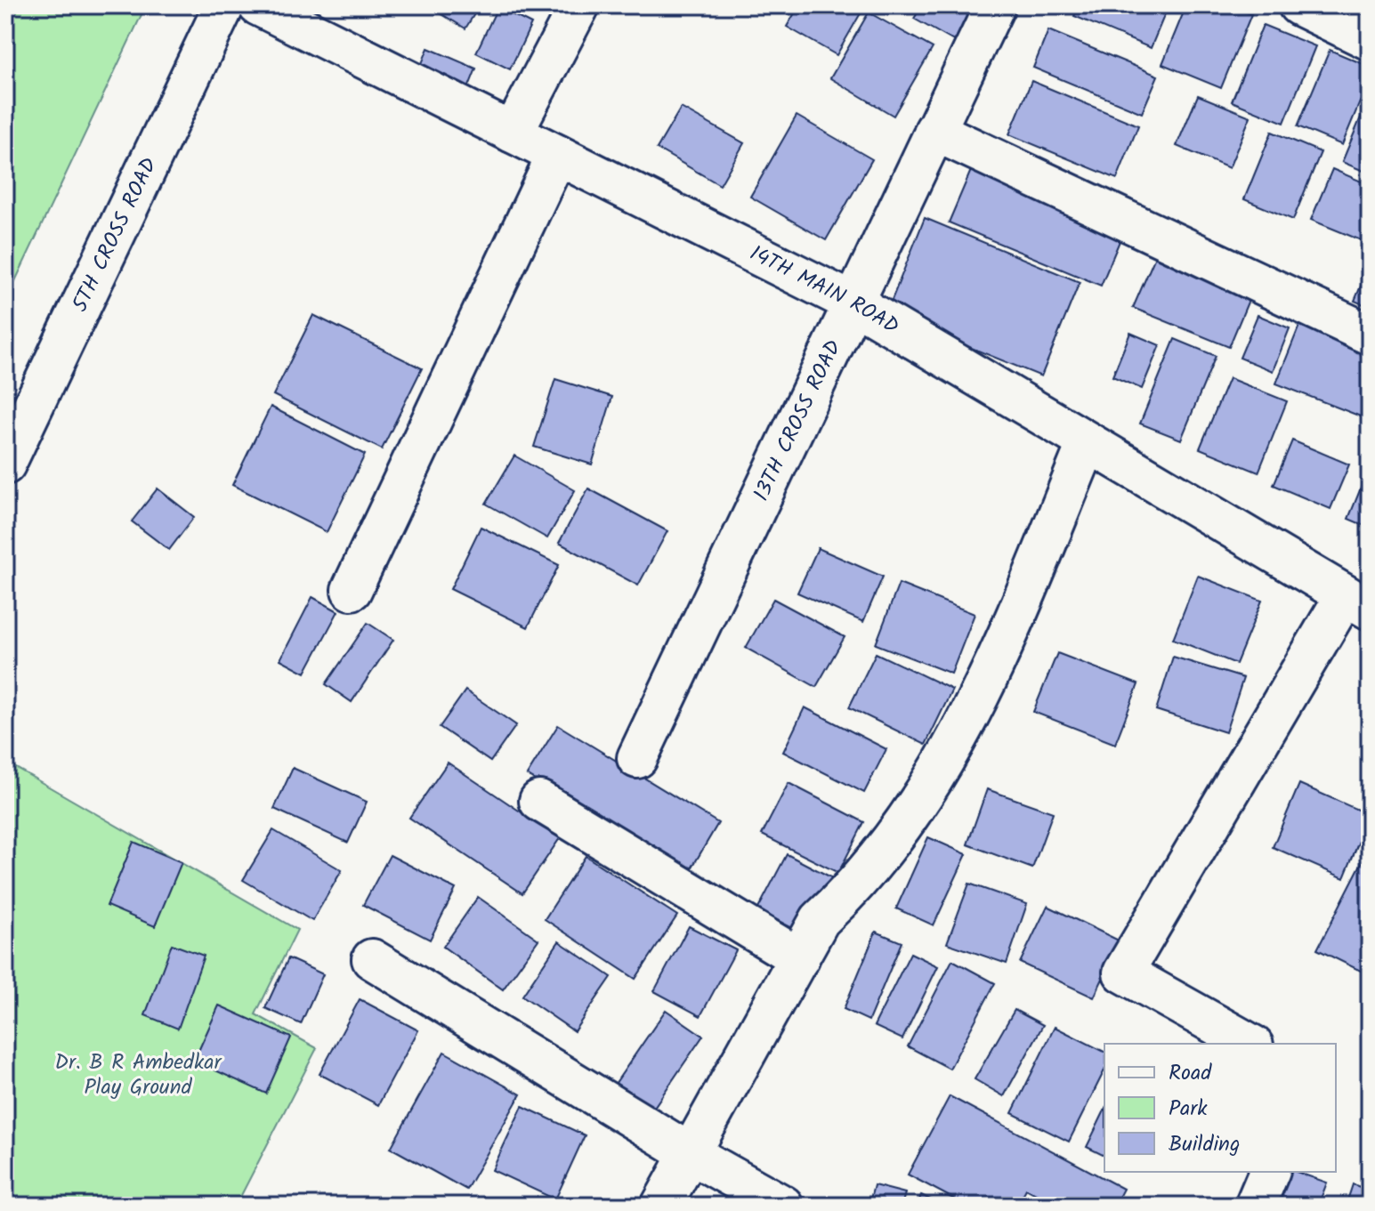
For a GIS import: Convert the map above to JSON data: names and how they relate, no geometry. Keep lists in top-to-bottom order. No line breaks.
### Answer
{"streets":{"street":["5TH CROSS ROAD","14TH MAIN ROAD","13TH CROSS ROAD"]},"crossings":[["14TH MAIN ROAD","13TH CROSS ROAD"]],"parks":["Dr. B R Ambedkar Play Ground"],"legend":["Road","Park","Building"]}
